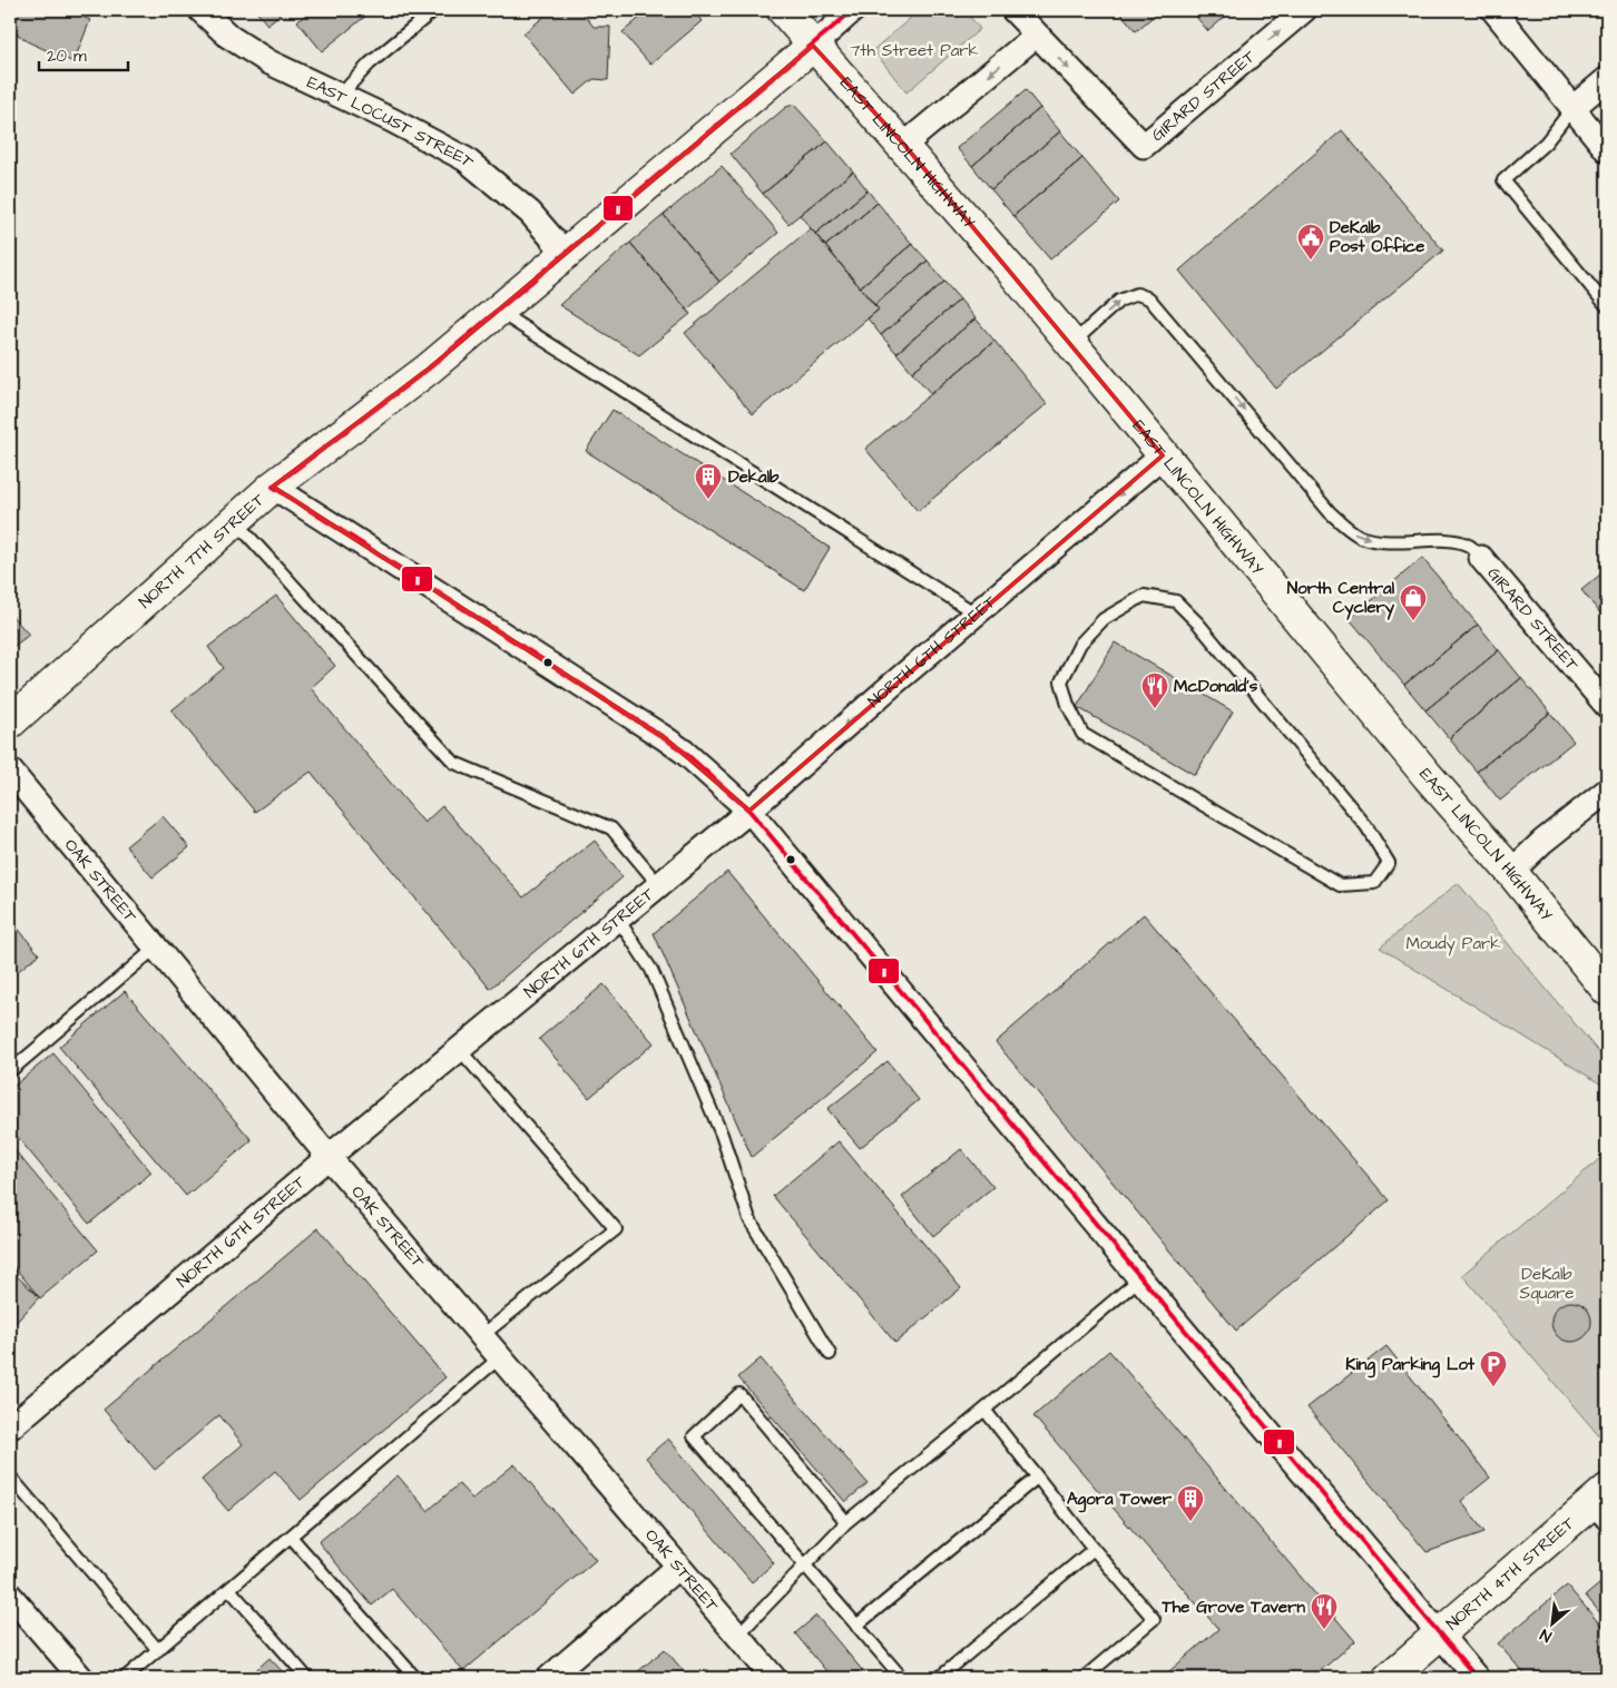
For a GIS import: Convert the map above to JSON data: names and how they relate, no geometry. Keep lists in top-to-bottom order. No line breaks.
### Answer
{"streets":{"main road":["EAST LINCOLN HIGHWAY","NORTH 7TH STREET","NORTH 4TH STREET"],"street":["GIRARD STREET","EAST LOCUST STREET","NORTH 6TH STREET","OAK STREET"]},"crossings":[["EAST LOCUST STREET","NORTH 7TH STREET"],["EAST LINCOLN HIGHWAY","NORTH 7TH STREET"],["EAST LINCOLN HIGHWAY","NORTH 6TH STREET"],["NORTH 6TH STREET","OAK STREET"]],"one_way":["NORTH 6TH STREET"],"parks":["7th Street Park","Moudy Park","DeKalb Square"],"places":{"public building":["DeKalb Post Office"],"building":["Dekalb","Agora Tower"],"shop":["North Central Cyclery"],"restaurant":["McDonald's","The Grove Tavern"],"parking":["King Parking Lot"]},"lines":["transit line 11"],"scale_bar":"20 m","north":"bottom left"}
